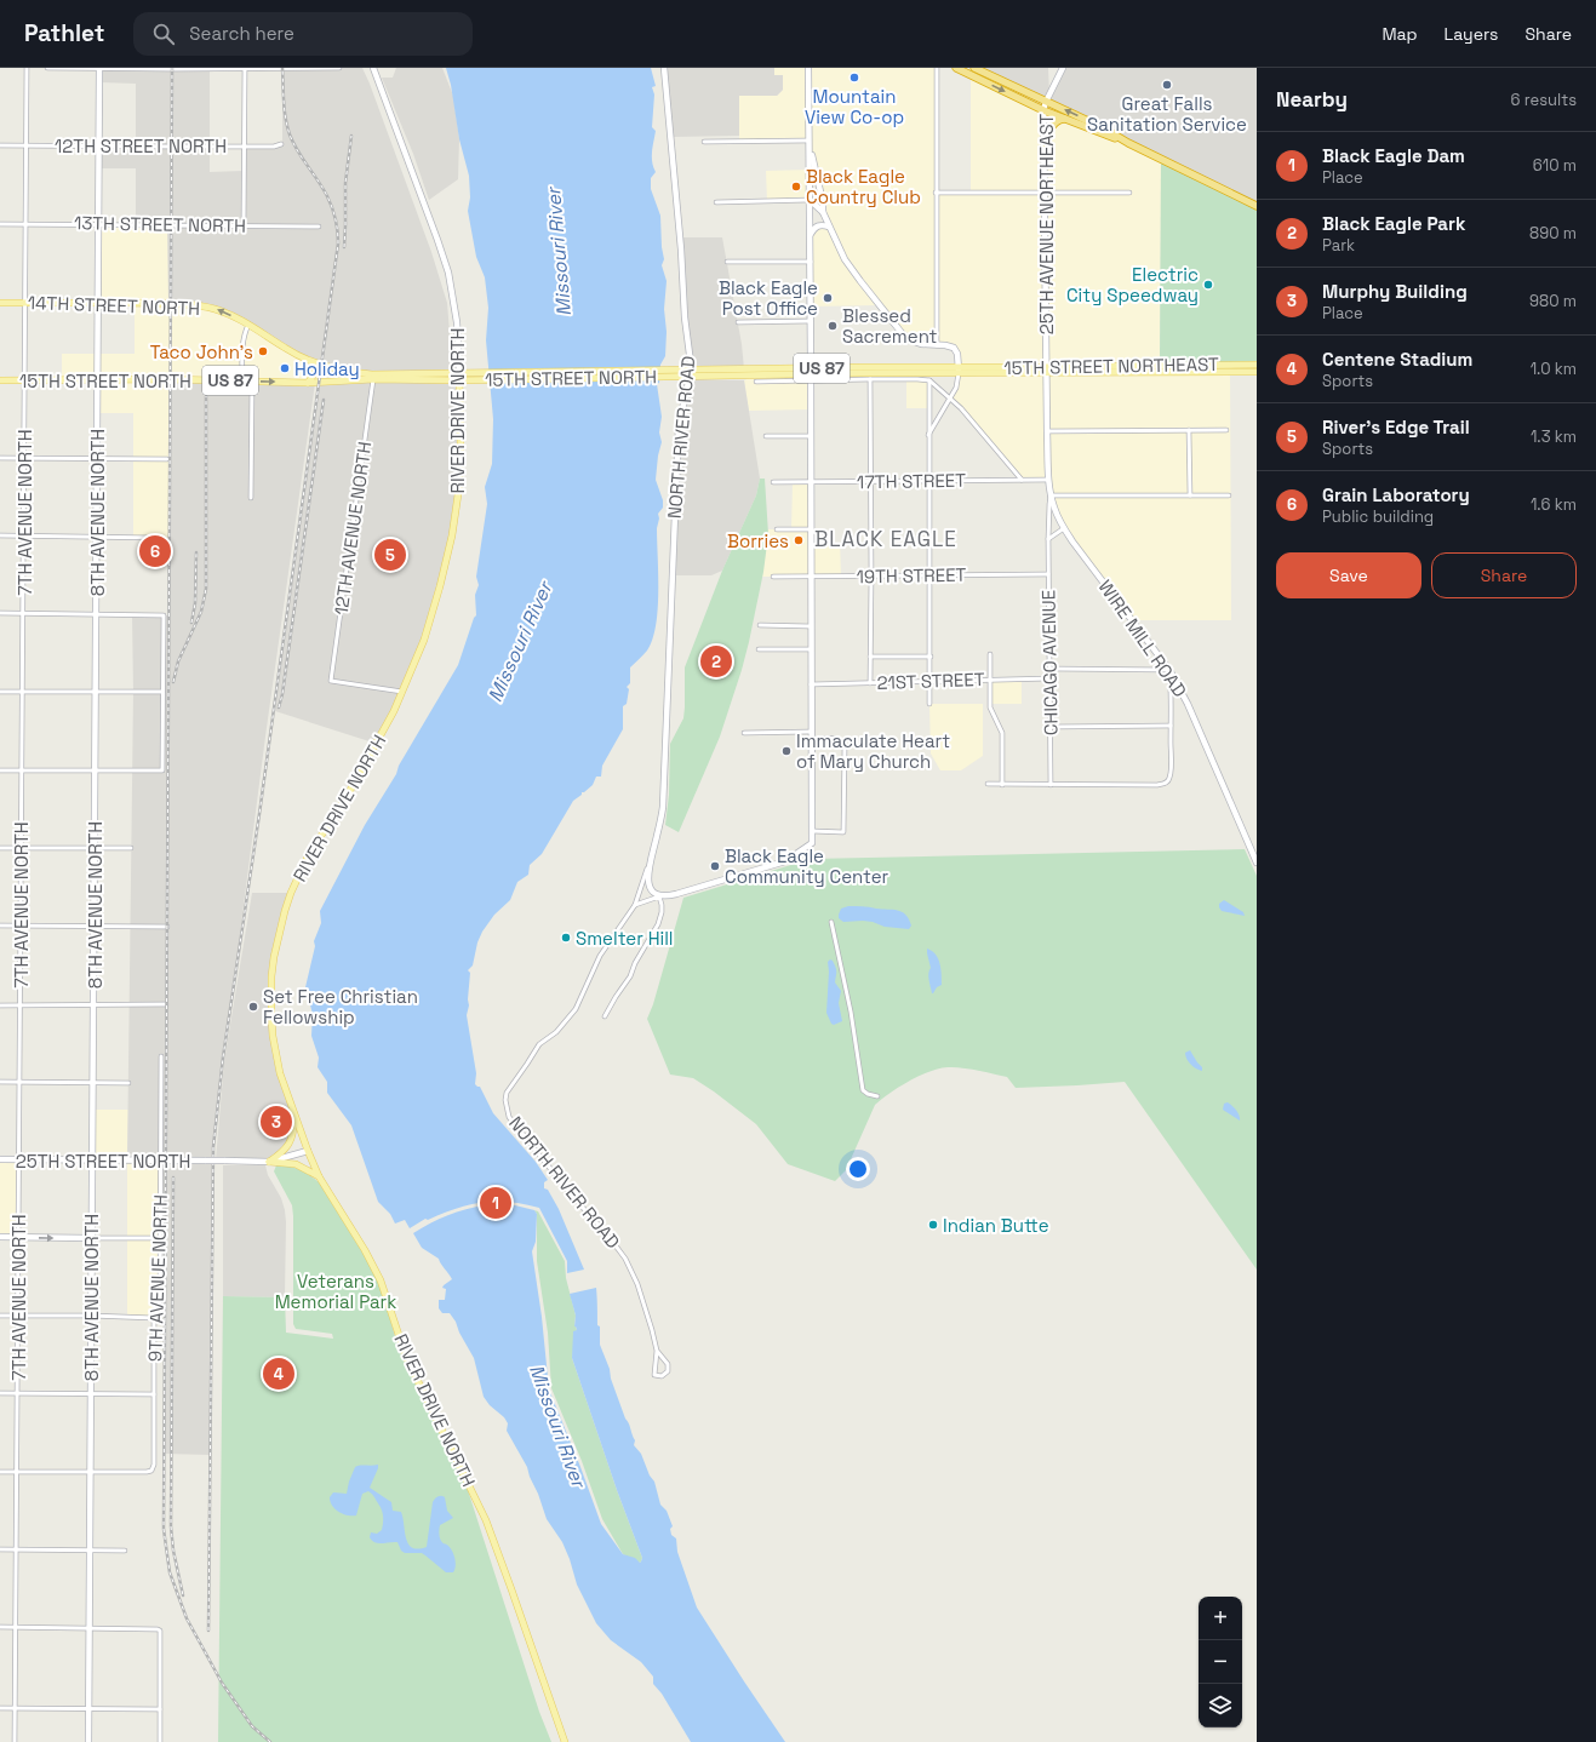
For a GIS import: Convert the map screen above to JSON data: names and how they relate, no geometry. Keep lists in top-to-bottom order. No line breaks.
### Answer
{"streets":{"main road":["14TH STREET NORTH","15TH STREET NORTHEAST","US 87","15TH STREET NORTH","RIVER DRIVE NORTH"],"street":["12TH STREET NORTH","13TH STREET NORTH","25TH AVENUE NORTHEAST","NORTH RIVER ROAD","17TH STREET","7TH AVENUE NORTH","8TH AVENUE NORTH","12TH AVENUE NORTH","19TH STREET","WIRE MILL ROAD","CHICAGO AVENUE","21ST STREET","25TH STREET NORTH","9TH AVENUE NORTH"]},"crossings":[["12TH STREET NORTH","7TH AVENUE NORTH"],["12TH STREET NORTH","8TH AVENUE NORTH"],["13TH STREET NORTH","7TH AVENUE NORTH"],["13TH STREET NORTH","8TH AVENUE NORTH"],["25TH AVENUE NORTHEAST","15TH STREET NORTHEAST"],["25TH AVENUE NORTHEAST","17TH STREET"],["25TH AVENUE NORTHEAST","WIRE MILL ROAD"],["25TH AVENUE NORTHEAST","CHICAGO AVENUE"],["14TH STREET NORTH","15TH STREET NORTH"],["14TH STREET NORTH","7TH AVENUE NORTH"],["14TH STREET NORTH","8TH AVENUE NORTH"],["15TH STREET NORTHEAST","15TH STREET NORTH"],["15TH STREET NORTH","RIVER DRIVE NORTH"],["15TH STREET NORTH","NORTH RIVER ROAD"],["15TH STREET NORTH","7TH AVENUE NORTH"],["15TH STREET NORTH","8TH AVENUE NORTH"],["15TH STREET NORTH","12TH AVENUE NORTH"],["RIVER DRIVE NORTH","12TH AVENUE NORTH"],["7TH AVENUE NORTH","25TH STREET NORTH"],["8TH AVENUE NORTH","25TH STREET NORTH"],["8TH AVENUE NORTH","9TH AVENUE NORTH"],["19TH STREET","CHICAGO AVENUE"],["WIRE MILL ROAD","CHICAGO AVENUE"],["CHICAGO AVENUE","21ST STREET"],["25TH STREET NORTH","9TH AVENUE NORTH"]],"one_way":["14TH STREET NORTH"],"districts":["BLACK EAGLE"],"water":["Missouri River"],"parks":["Veterans Memorial Park"],"places":["Mountain View Co-op","Great Falls Sanitation Service","Black Eagle Country Club","Electric City Speedway","Black Eagle Post Office","Blessed Sacrement","Taco John's","Holiday","Borries","Immaculate Heart of Mary Church","Black Eagle Community Center","Smelter Hill","Set Free Christian Fellowship","Indian Butte"],"page":{"header":"Pathlet","search":"Search here","nav":["Map","Layers","Share"],"heading":["Nearby","6 results"],"list":[{"mark":"1","name":"Black Eagle Dam","note":"Place","value":"610 m"},{"mark":"2","name":"Black Eagle Park","note":"Park","value":"890 m"},{"mark":"3","name":"Murphy Building","note":"Place","value":"980 m"},{"mark":"4","name":"Centene Stadium","note":"Sports","value":"1.0 km"},{"mark":"5","name":"River's Edge Trail","note":"Sports","value":"1.3 km"},{"mark":"6","name":"Grain Laboratory","note":"Public building","value":"1.6 km"}],"pins":["6","5","2","3","1","4"],"buttons":["Save","Share"],"map_buttons":["+","−"]}}
